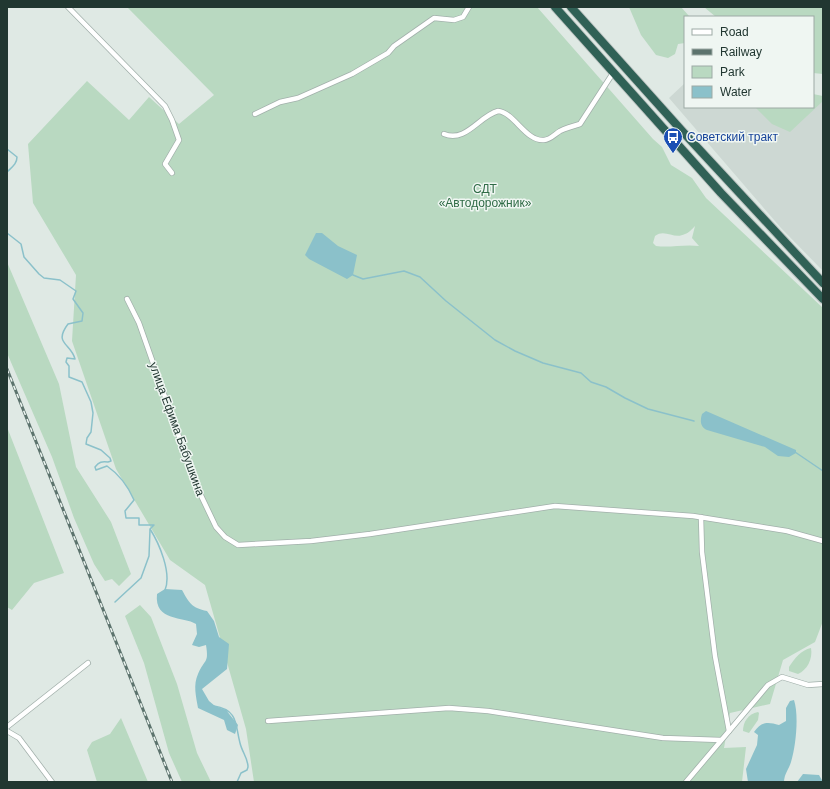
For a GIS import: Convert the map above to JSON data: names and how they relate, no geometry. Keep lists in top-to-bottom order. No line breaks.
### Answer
{"streets":{"street":["улица Ефима Бабушкина"]},"parks":["СДТ «Автодорожник»"],"places":{"bus stop":["Советский тракт"]},"legend":["Road","Railway","Park","Water"]}
